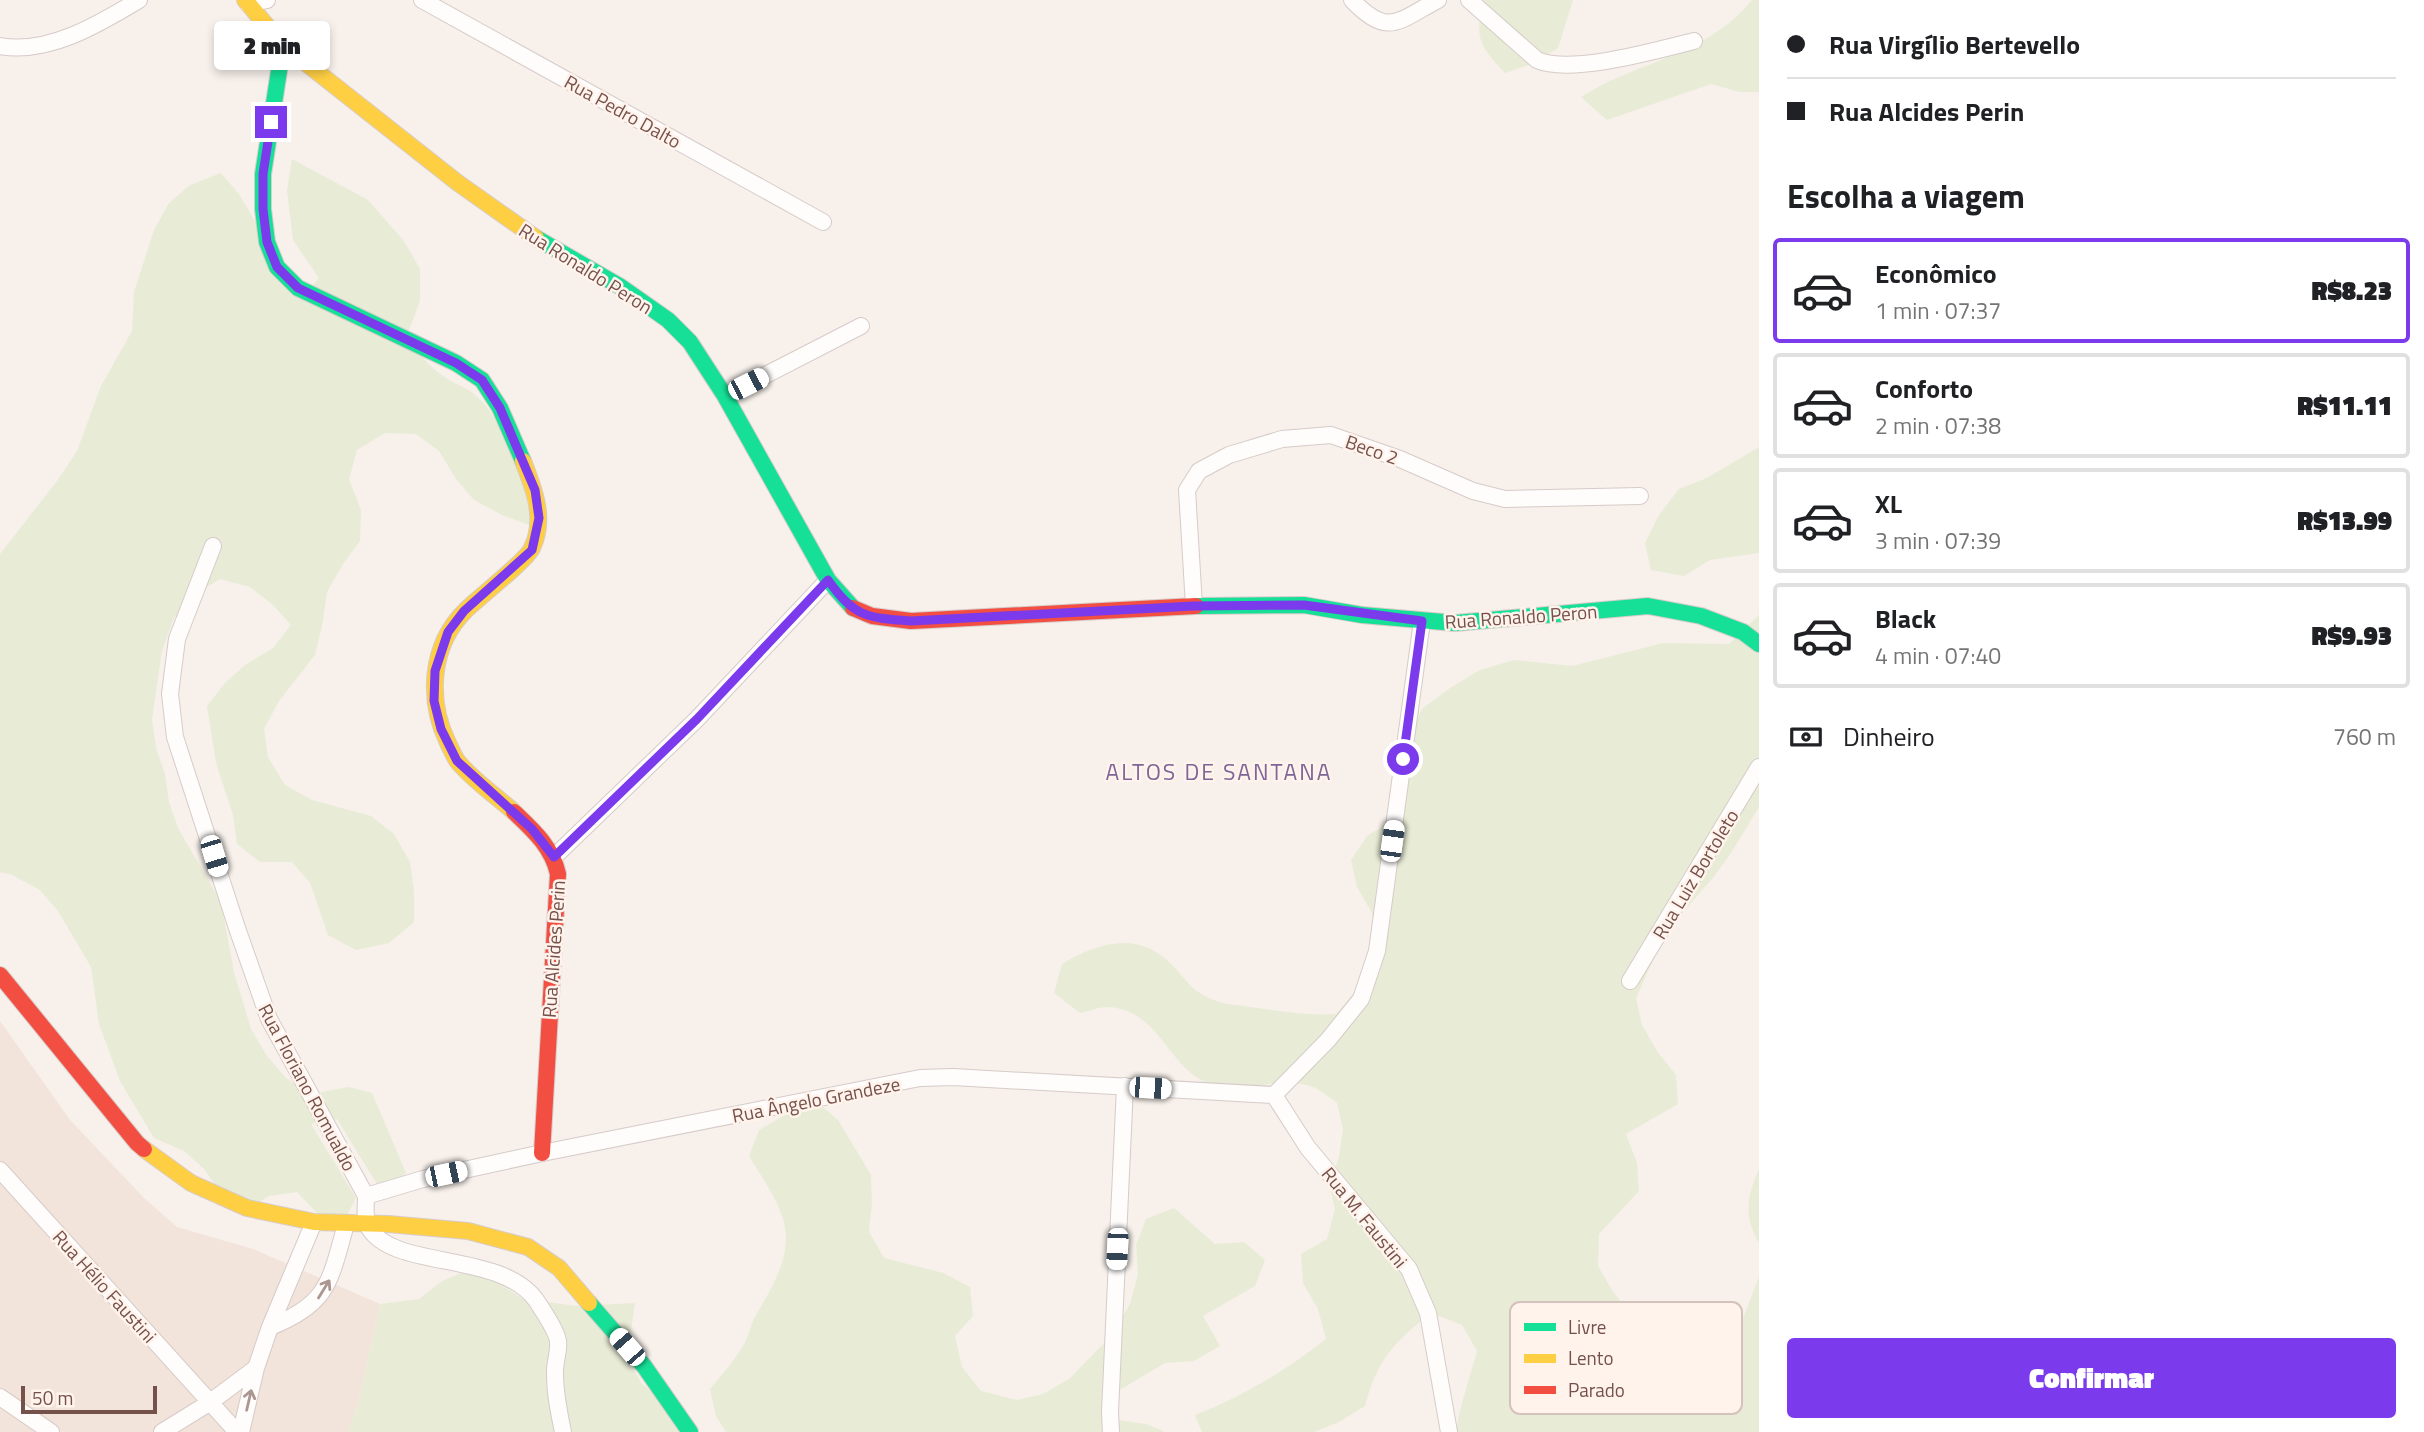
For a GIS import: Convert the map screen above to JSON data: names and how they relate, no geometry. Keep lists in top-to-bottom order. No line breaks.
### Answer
{"streets":{"street":["Rua Pedro Dalto","Rua Ronaldo Peron","Beco 2","Rua Luiz Bortoleto","Rua Alcides Perin","Rua Floriano Romualdo","Rua Ângelo Grandeze","Rua M. Faustini","Rua Hélio Faustini"]},"crossings":[["Rua Ronaldo Peron","Beco 2"],["Rua Ronaldo Peron","Rua Alcides Perin"],["Rua Alcides Perin","Rua Ângelo Grandeze"],["Rua Floriano Romualdo","Rua Ângelo Grandeze"],["Rua Ângelo Grandeze","Rua M. Faustini"]],"districts":["ALTOS DE SANTANA"],"legend":["Livre","Lento","Parado"],"scale_bar":"50 m","page":{"banner":["Rua Virgílio Bertevello","Rua Alcides Perin"],"bubble":"2 min","heading":"Escolha a viagem","list":[{"name":"Econômico","note":"1 min · 07:37","value":"R$8.23"},{"name":"Conforto","note":"2 min · 07:38","value":"R$11.11"},{"name":"XL","note":"3 min · 07:39","value":"R$13.99"},{"name":"Black","note":"4 min · 07:40","value":"R$9.93"}],"pay":["Dinheiro","760 m"],"buttons":"Confirmar","scale":"50 m"}}
